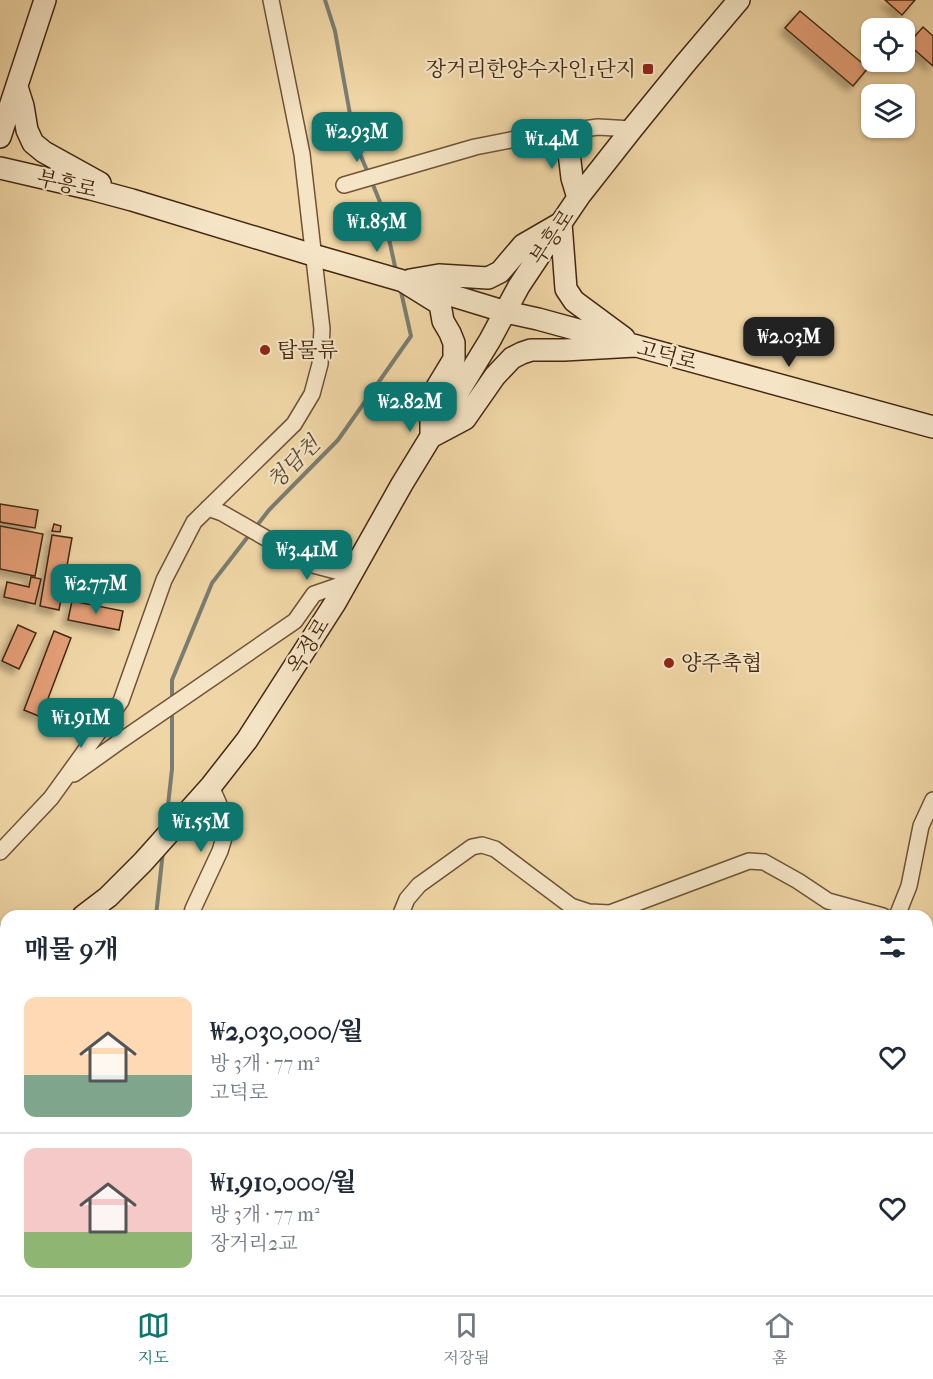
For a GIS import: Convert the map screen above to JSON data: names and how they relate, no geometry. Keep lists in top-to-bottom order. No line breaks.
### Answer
{"streets":{"main road":["부흥로","고덕로","옥정로"]},"crossings":[["부흥로","고덕로"],["부흥로","옥정로"],["고덕로","옥정로"]],"water":["청담천"],"places":{"transit":["장거리한양수자인1단지"],"other":["탑물류","양주축협"]},"page":{"price":["₩2.93M","₩1.4M","₩1.85M","₩2.03M","₩2.82M","₩3.41M","₩2.77M","₩1.91M","₩1.55M"],"heading":"매물 9개","list":[{"name":"₩2,030,000/월","note":"방 3개 · 77 m² · 고덕로"},{"name":"₩1,910,000/월","note":"방 3개 · 77 m² · 장거리2교"}],"tabs":["지도","저장됨","홈"]}}
